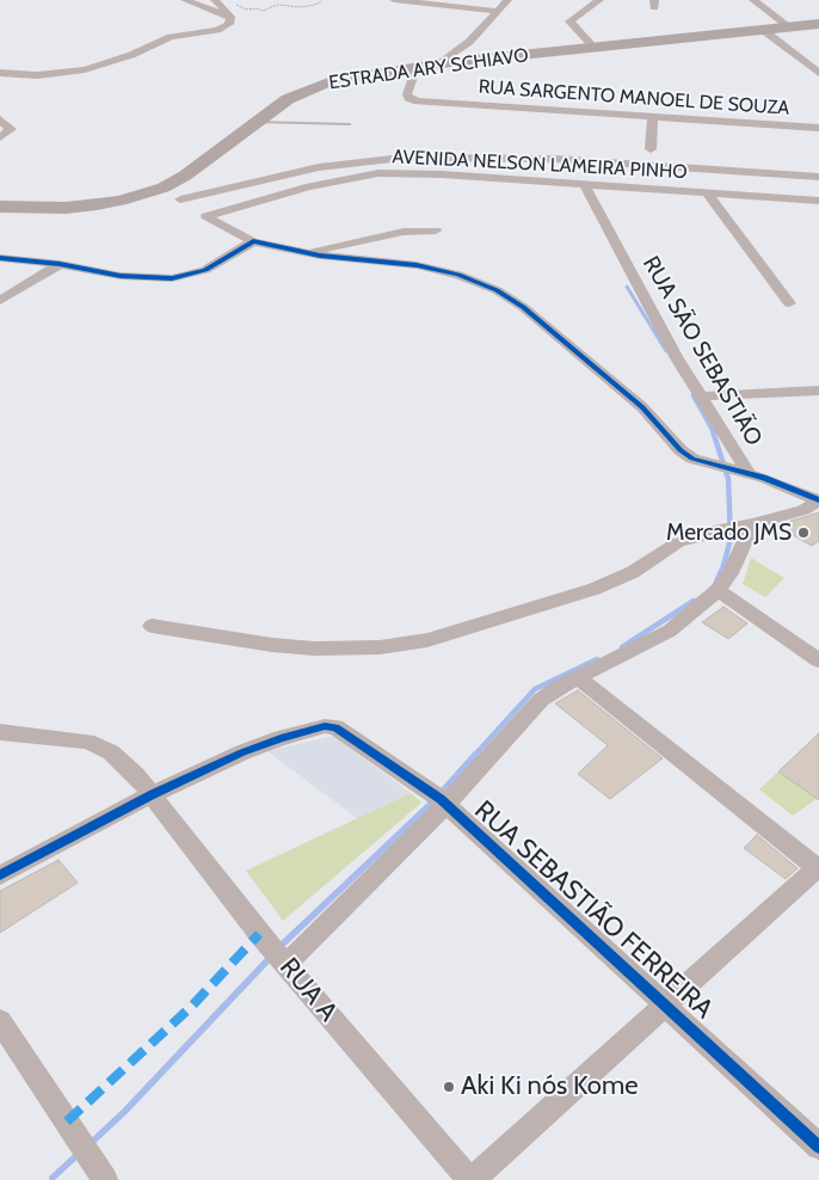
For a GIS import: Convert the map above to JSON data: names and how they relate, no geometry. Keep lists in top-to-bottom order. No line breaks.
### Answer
{"streets":{"main road":["ESTRADA ARY SCHIAVO"],"street":["RUA SARGENTO MANOEL DE SOUZA","AVENIDA NELSON LAMEIRA PINHO","RUA SÃO SEBASTIÃO","RUA SEBASTIÃO FERREIRA","RUA A"]},"crossings":[["ESTRADA ARY SCHIAVO","RUA SARGENTO MANOEL DE SOUZA"],["AVENIDA NELSON LAMEIRA PINHO","RUA SÃO SEBASTIÃO"],["RUA SEBASTIÃO FERREIRA","RUA A"]],"places":["Mercado JMS","Aki Ki nós Kome"]}
